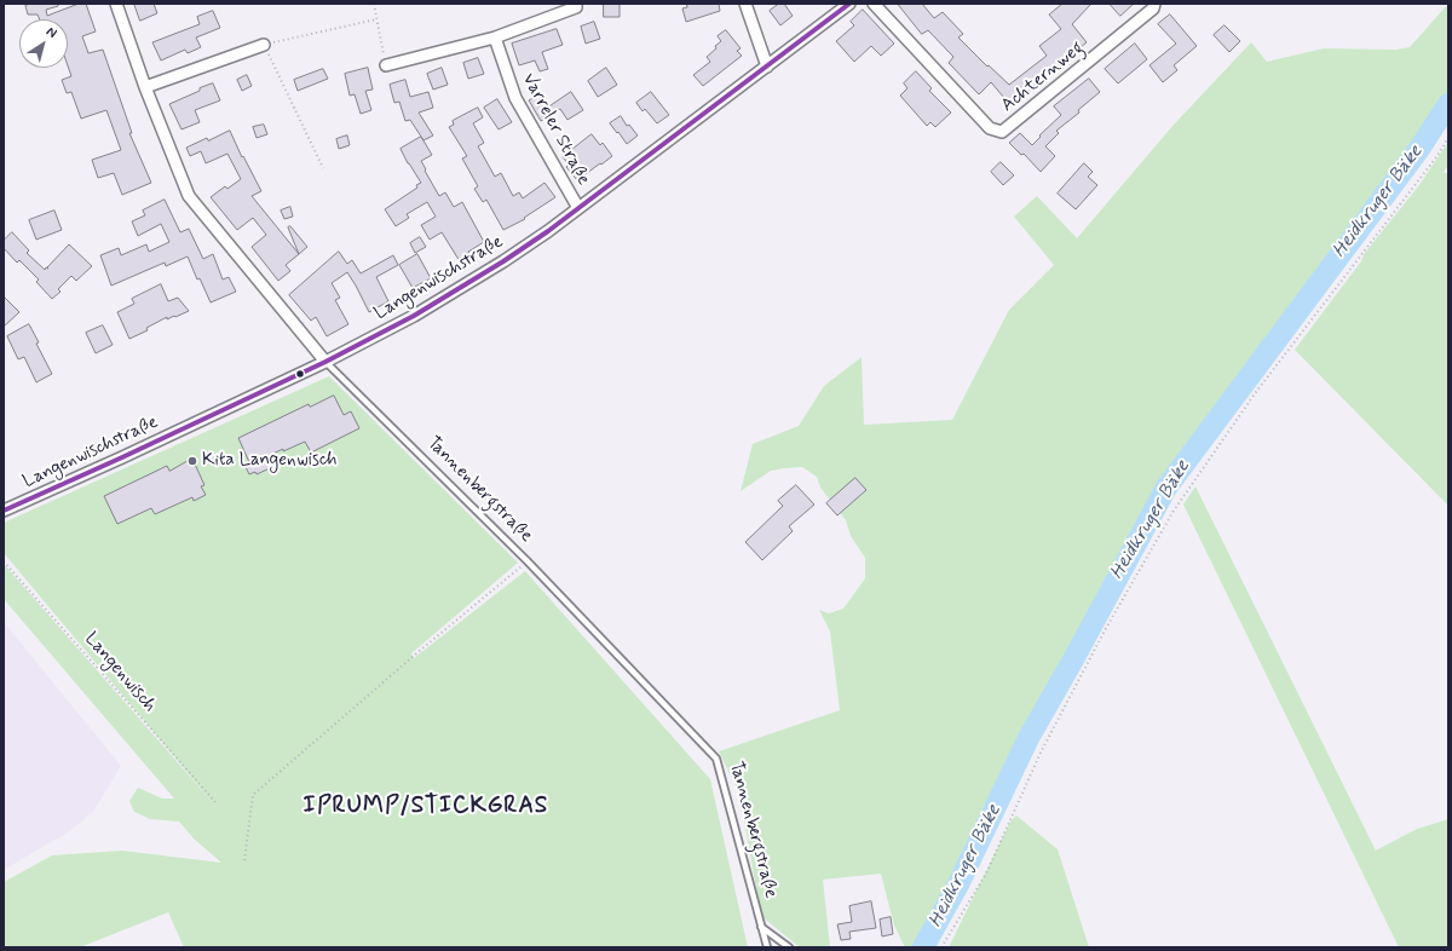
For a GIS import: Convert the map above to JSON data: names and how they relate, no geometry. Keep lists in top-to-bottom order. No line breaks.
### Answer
{"streets":{"street":["Achternweg","Varreler Straße","Langenwischstraße","Tannenbergstraße"],"path":["Langenwisch"]},"crossings":[["Varreler Straße","Langenwischstraße"],["Langenwischstraße","Tannenbergstraße"]],"districts":["IPRUMP/STICKGRAS"],"water":["Heidkruger Bäke"],"places":["Kita Langenwisch"],"north":"top right"}
